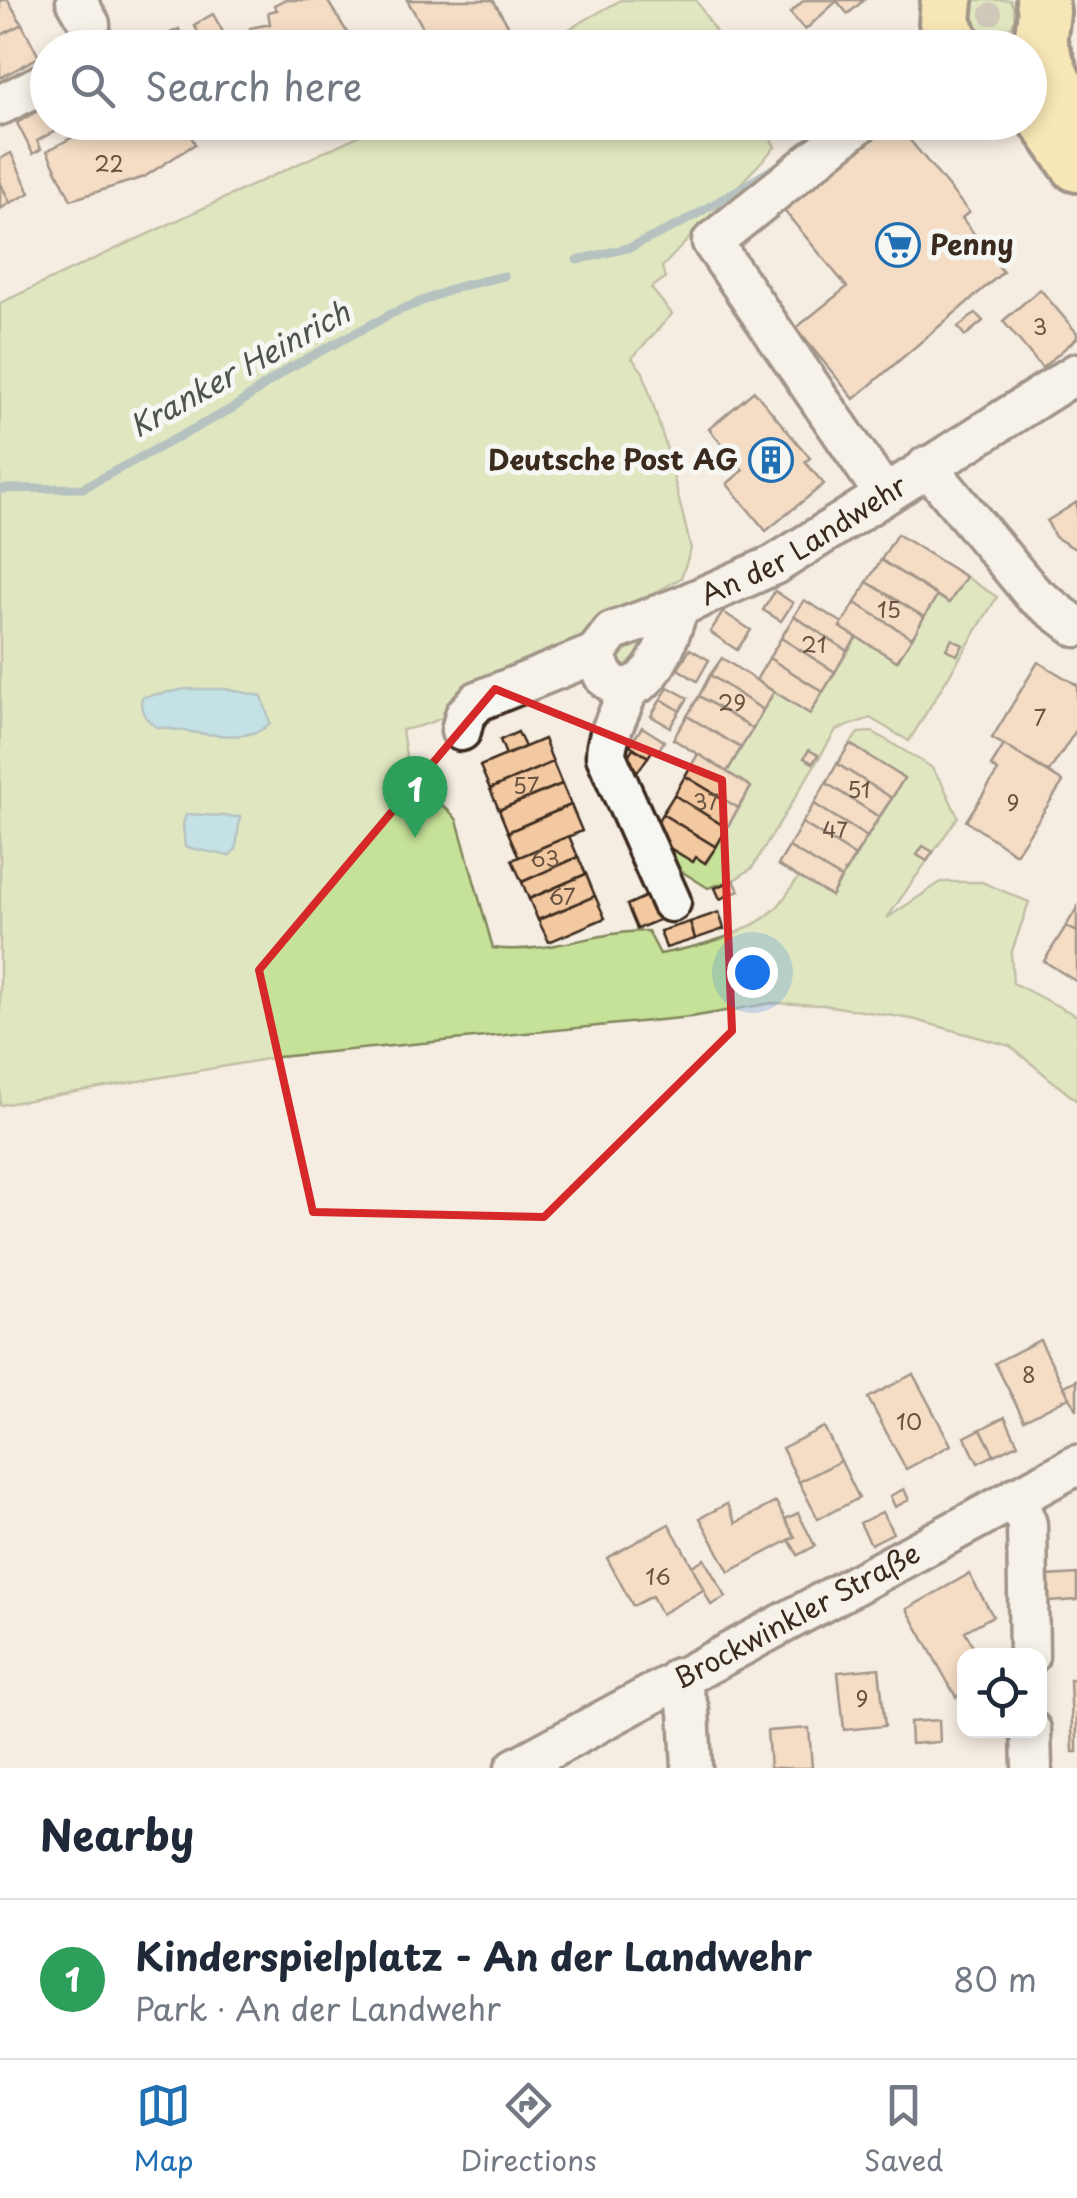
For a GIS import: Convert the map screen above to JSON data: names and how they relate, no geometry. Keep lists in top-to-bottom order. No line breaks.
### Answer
{"streets":{"street":["An der Landwehr","Brockwinkler Straße"]},"water":["Kranker Heinrich"],"places":{"supermarket":["Penny"],"building":["Deutsche Post AG"]},"house_numbers":["22","3","15","21","29","7","57","51","37","9","47","63","67","8","10","16","9"],"page":{"search":"Search here","pins":"1","heading":"Nearby","list":[{"mark":"1","name":"Kinderspielplatz - An der Landwehr","note":"Park · An der Landwehr","value":"80 m"}],"nav":["Map","Directions","Saved"]}}
